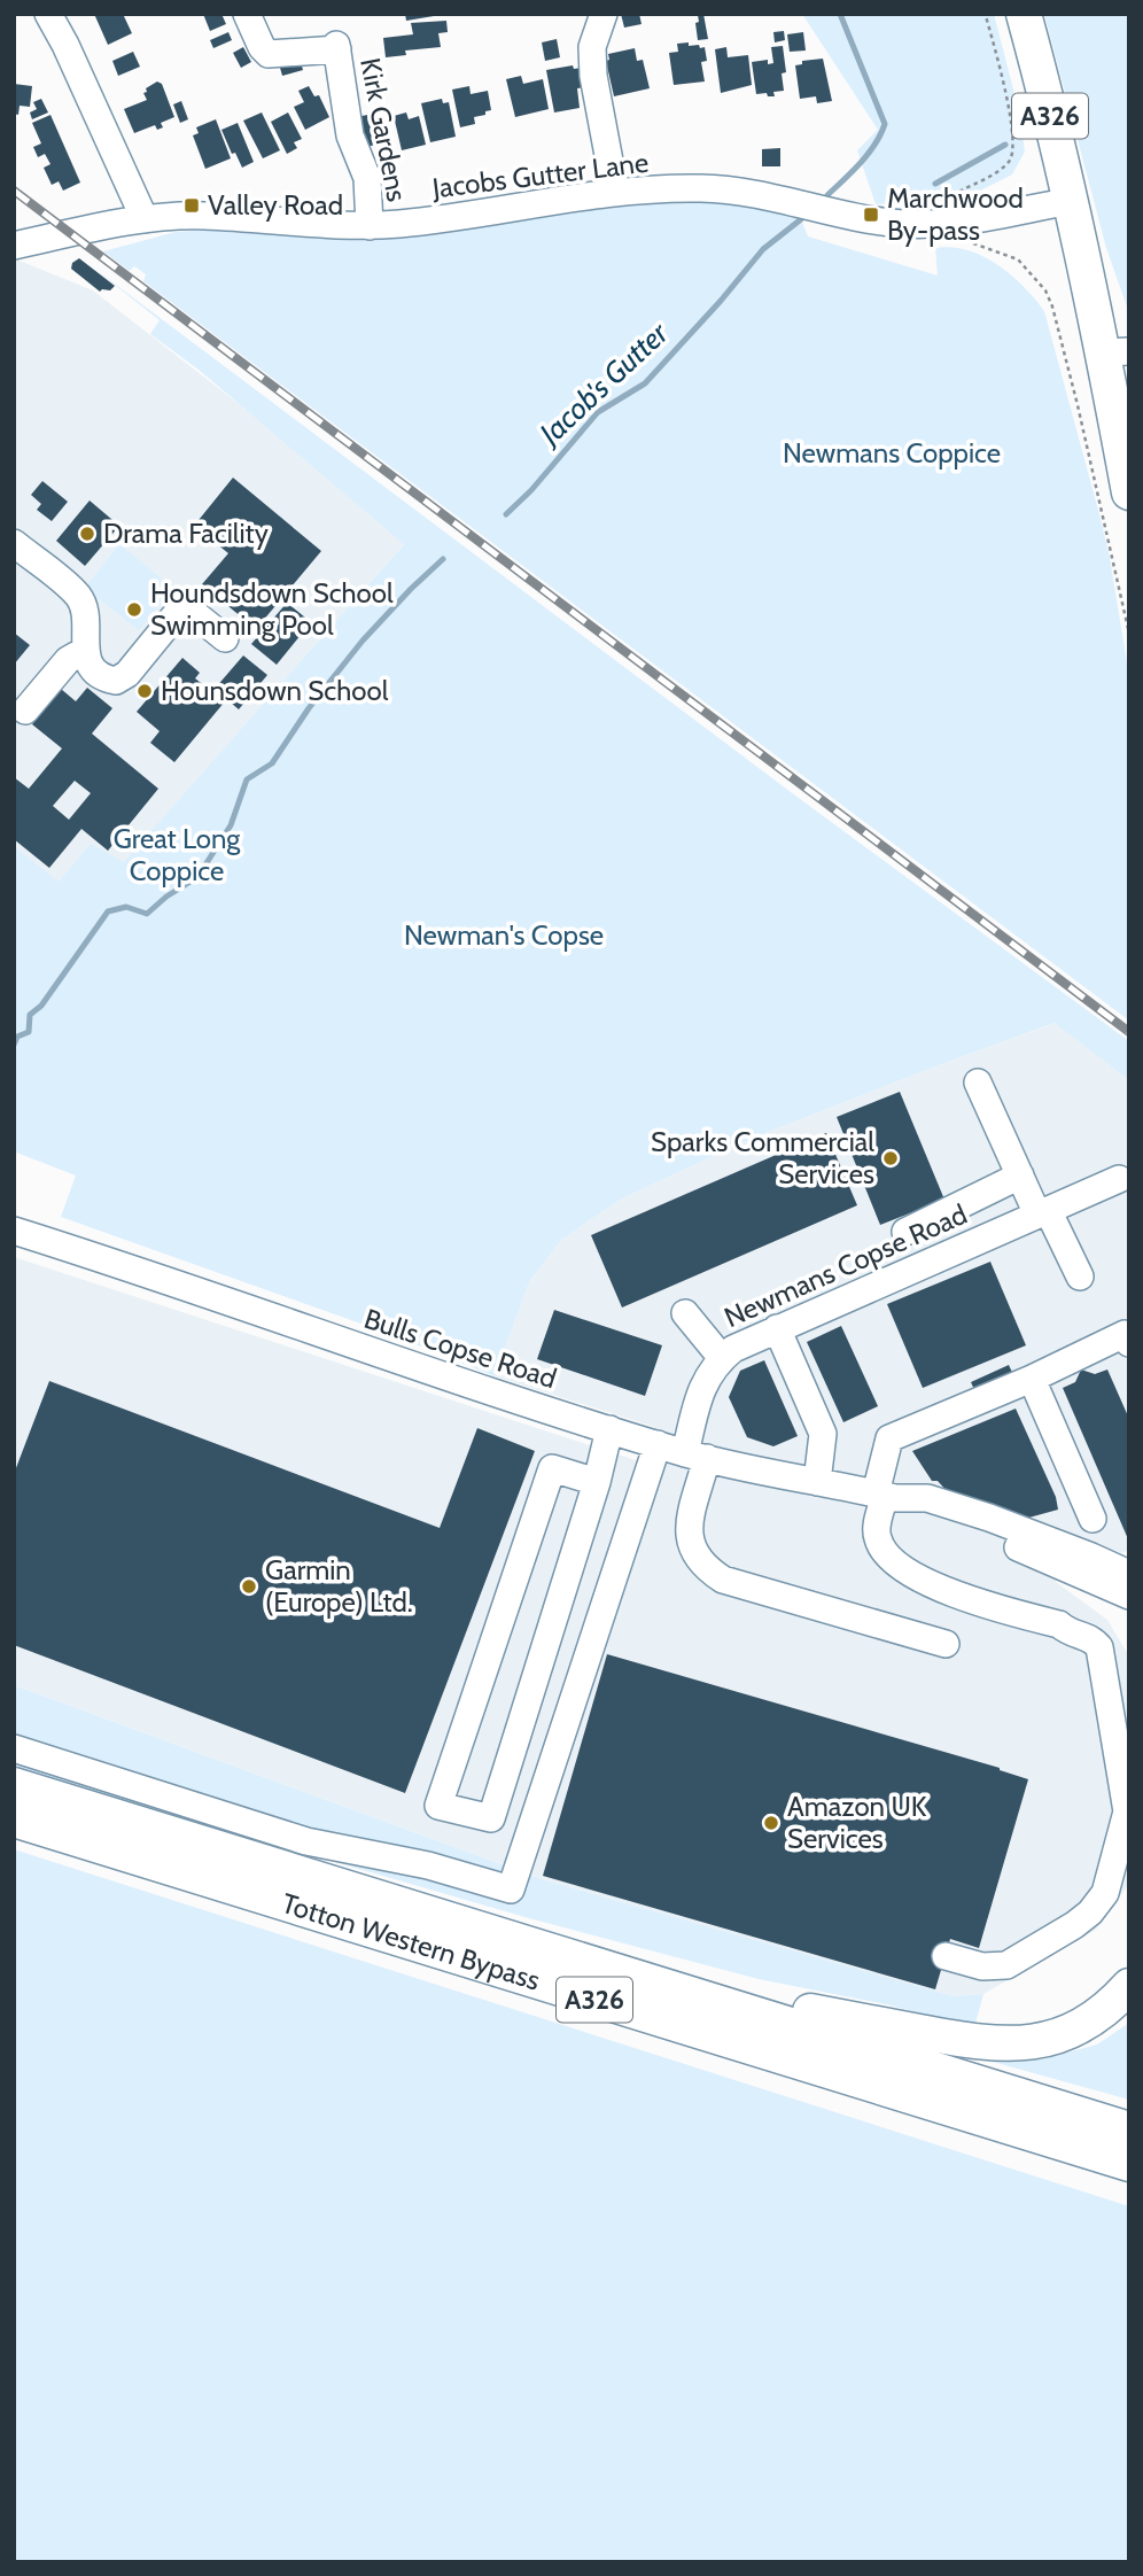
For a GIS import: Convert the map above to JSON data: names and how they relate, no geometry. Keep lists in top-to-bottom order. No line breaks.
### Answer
{"streets":{"main road":["A326","Totton Western Bypass"],"street":["Kirk Gardens","Jacobs Gutter Lane","Newmans Copse Road","Bulls Copse Road"]},"crossings":[["A326","Jacobs Gutter Lane"],["Kirk Gardens","Jacobs Gutter Lane"],["Newmans Copse Road","Bulls Copse Road"]],"water":["Jacob's Gutter"],"parks":["Newmans Coppice","Great Long Coppice","Newman's Copse"],"places":{"transit":["Valley Road","Marchwood By-pass"],"other":["Drama Facility","Houndsdown School Swimming Pool","Hounsdown School","Sparks Commercial Services","Garmin (Europe) Ltd.","Amazon UK Services"]}}
